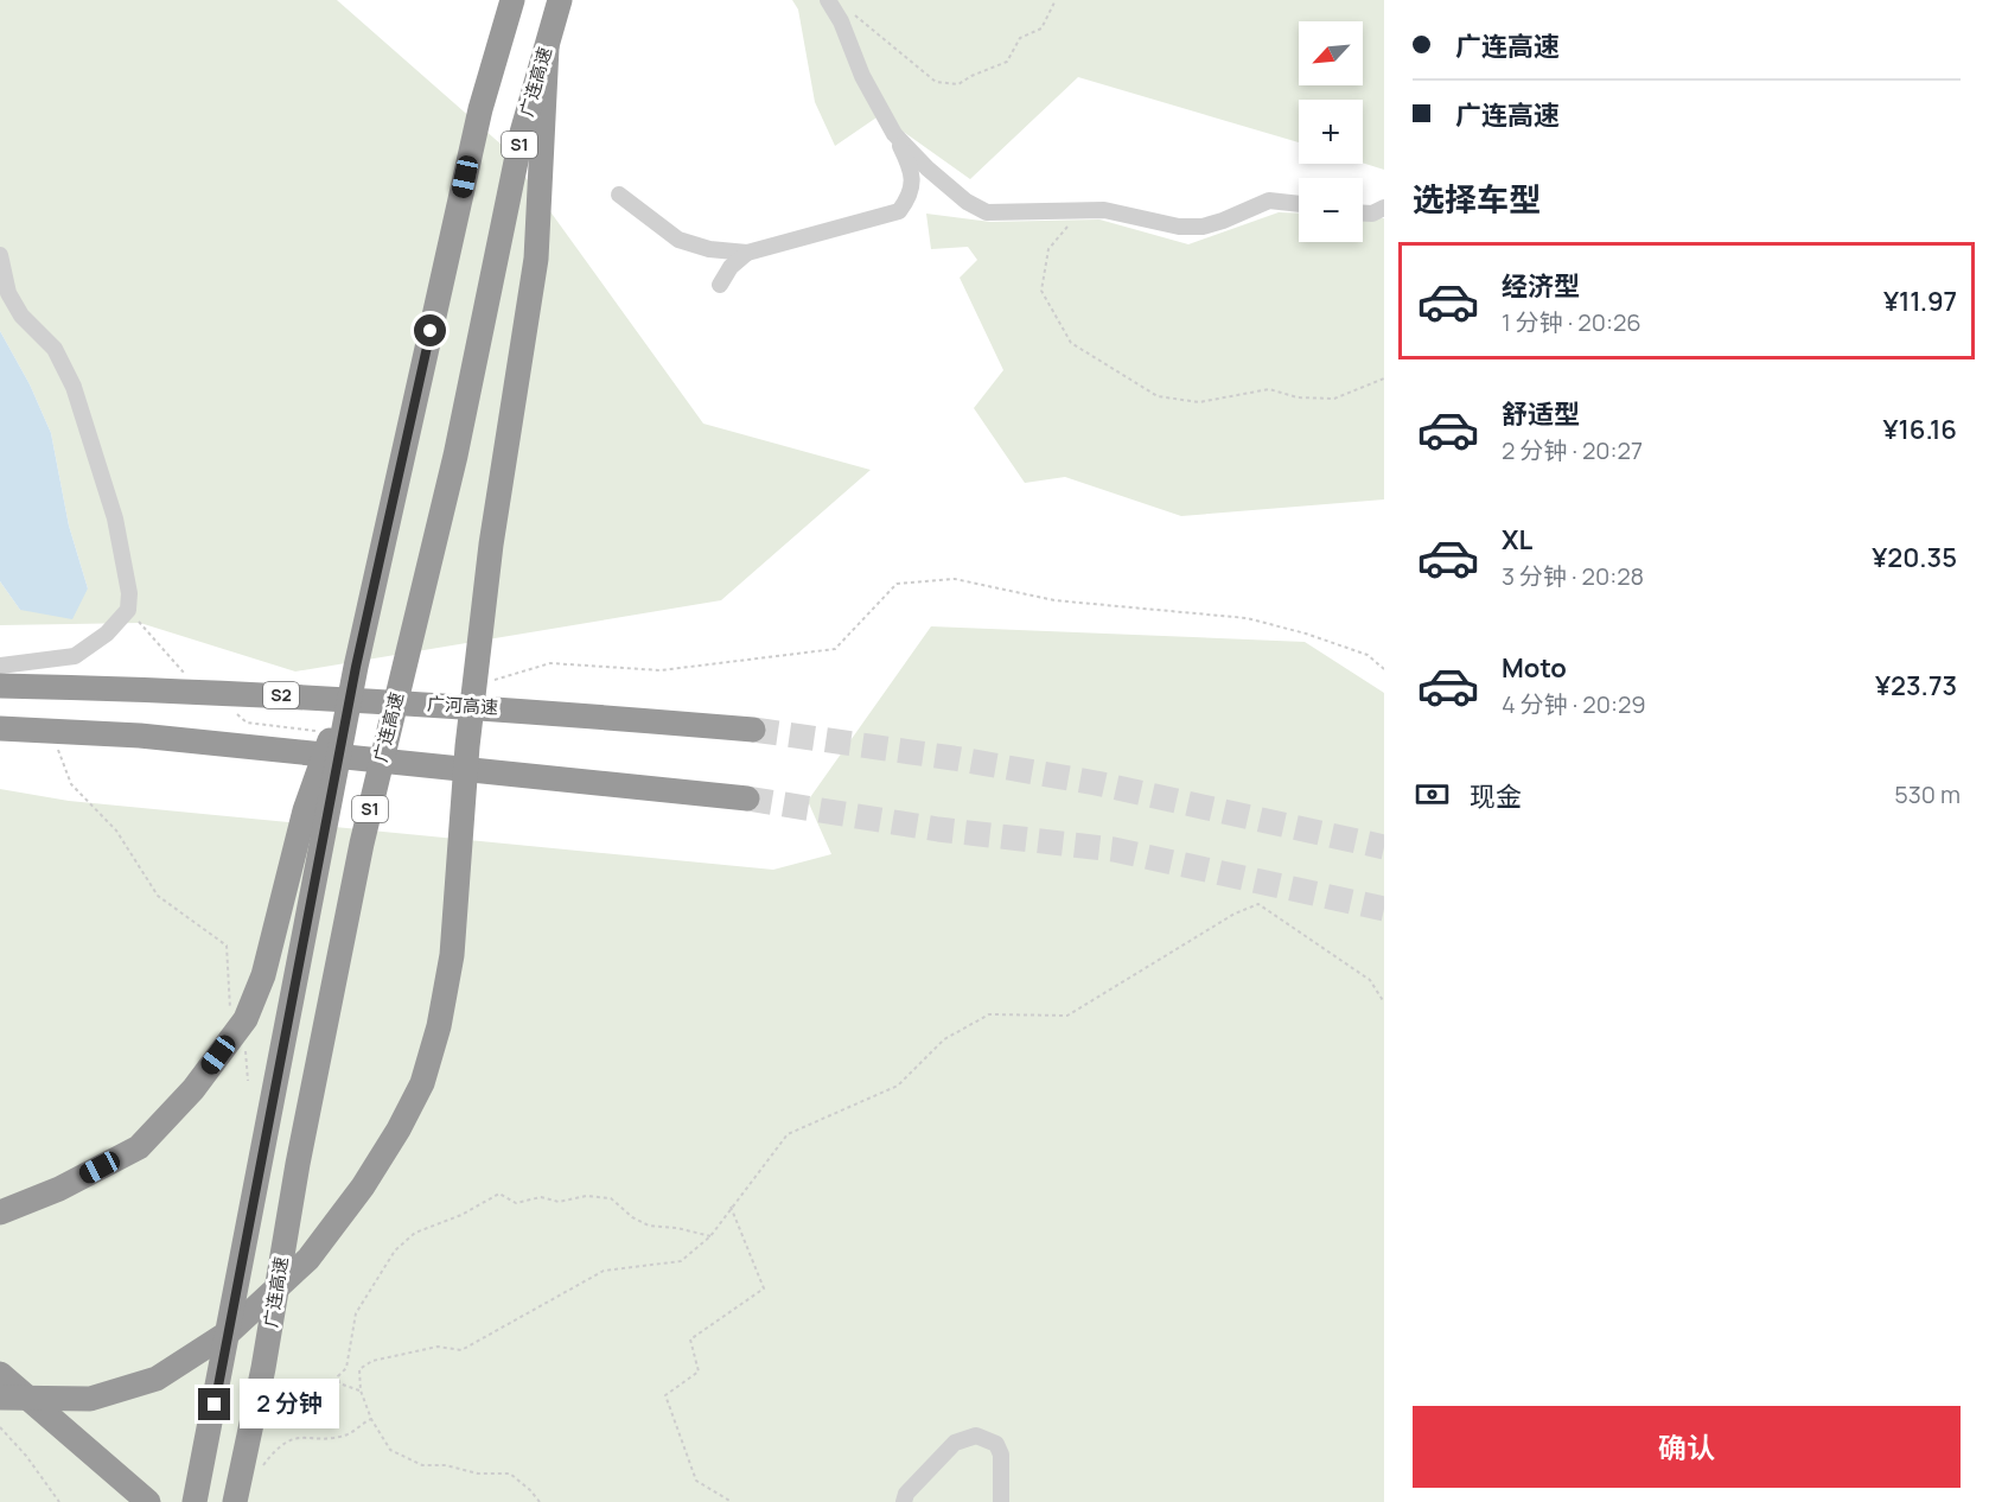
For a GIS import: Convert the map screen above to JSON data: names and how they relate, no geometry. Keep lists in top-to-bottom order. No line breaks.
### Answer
{"streets":{"highway":["广连高速","S1","S2","广河高速"]},"north":"bottom left","page":{"banner":["广连高速","广连高速"],"map_buttons":["+","−"],"heading":"选择车型","list":[{"name":"经济型","note":"1 分钟 · 20:26","value":"¥11.97"},{"name":"舒适型","note":"2 分钟 · 20:27","value":"¥16.16"},{"name":"XL","note":"3 分钟 · 20:28","value":"¥20.35"},{"name":"Moto","note":"4 分钟 · 20:29","value":"¥23.73"}],"pay":["现金","530 m"],"bubble":"2 分钟","buttons":"确认"}}
